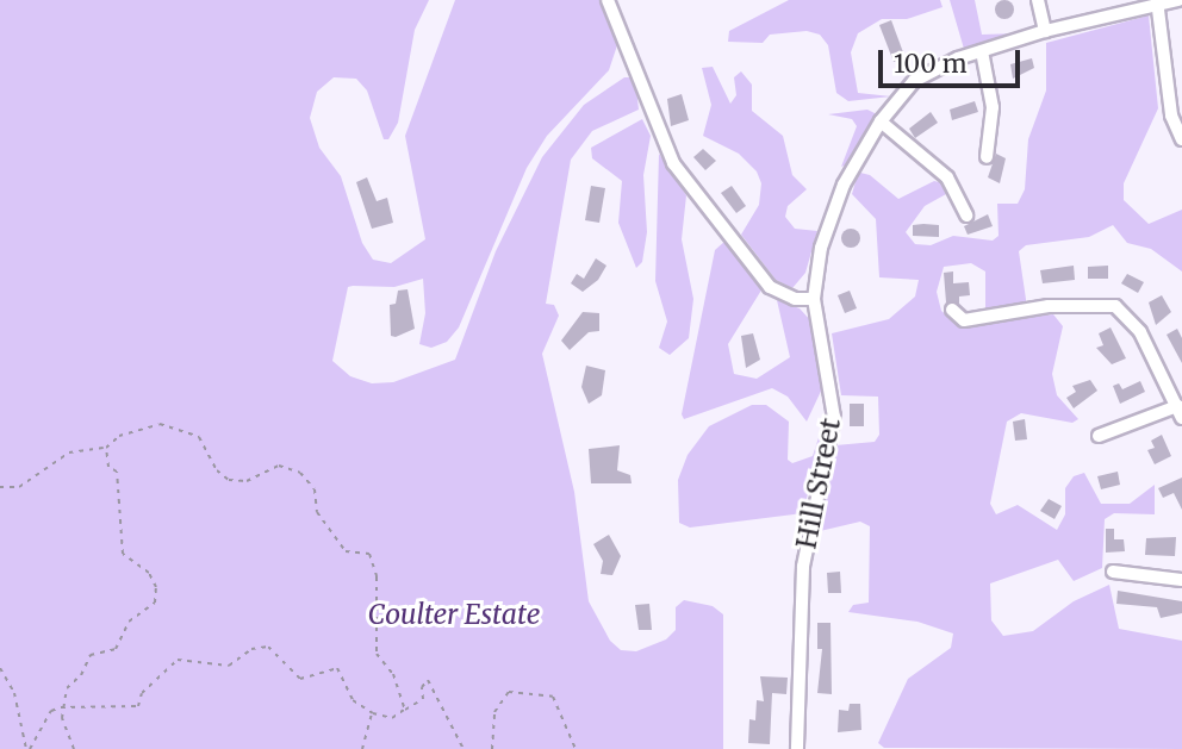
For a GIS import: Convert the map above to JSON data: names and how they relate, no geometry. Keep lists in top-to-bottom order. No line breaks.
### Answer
{"streets":{"street":["Hill Street"]},"parks":["Coulter Estate"],"scale_bar":"100 m"}
